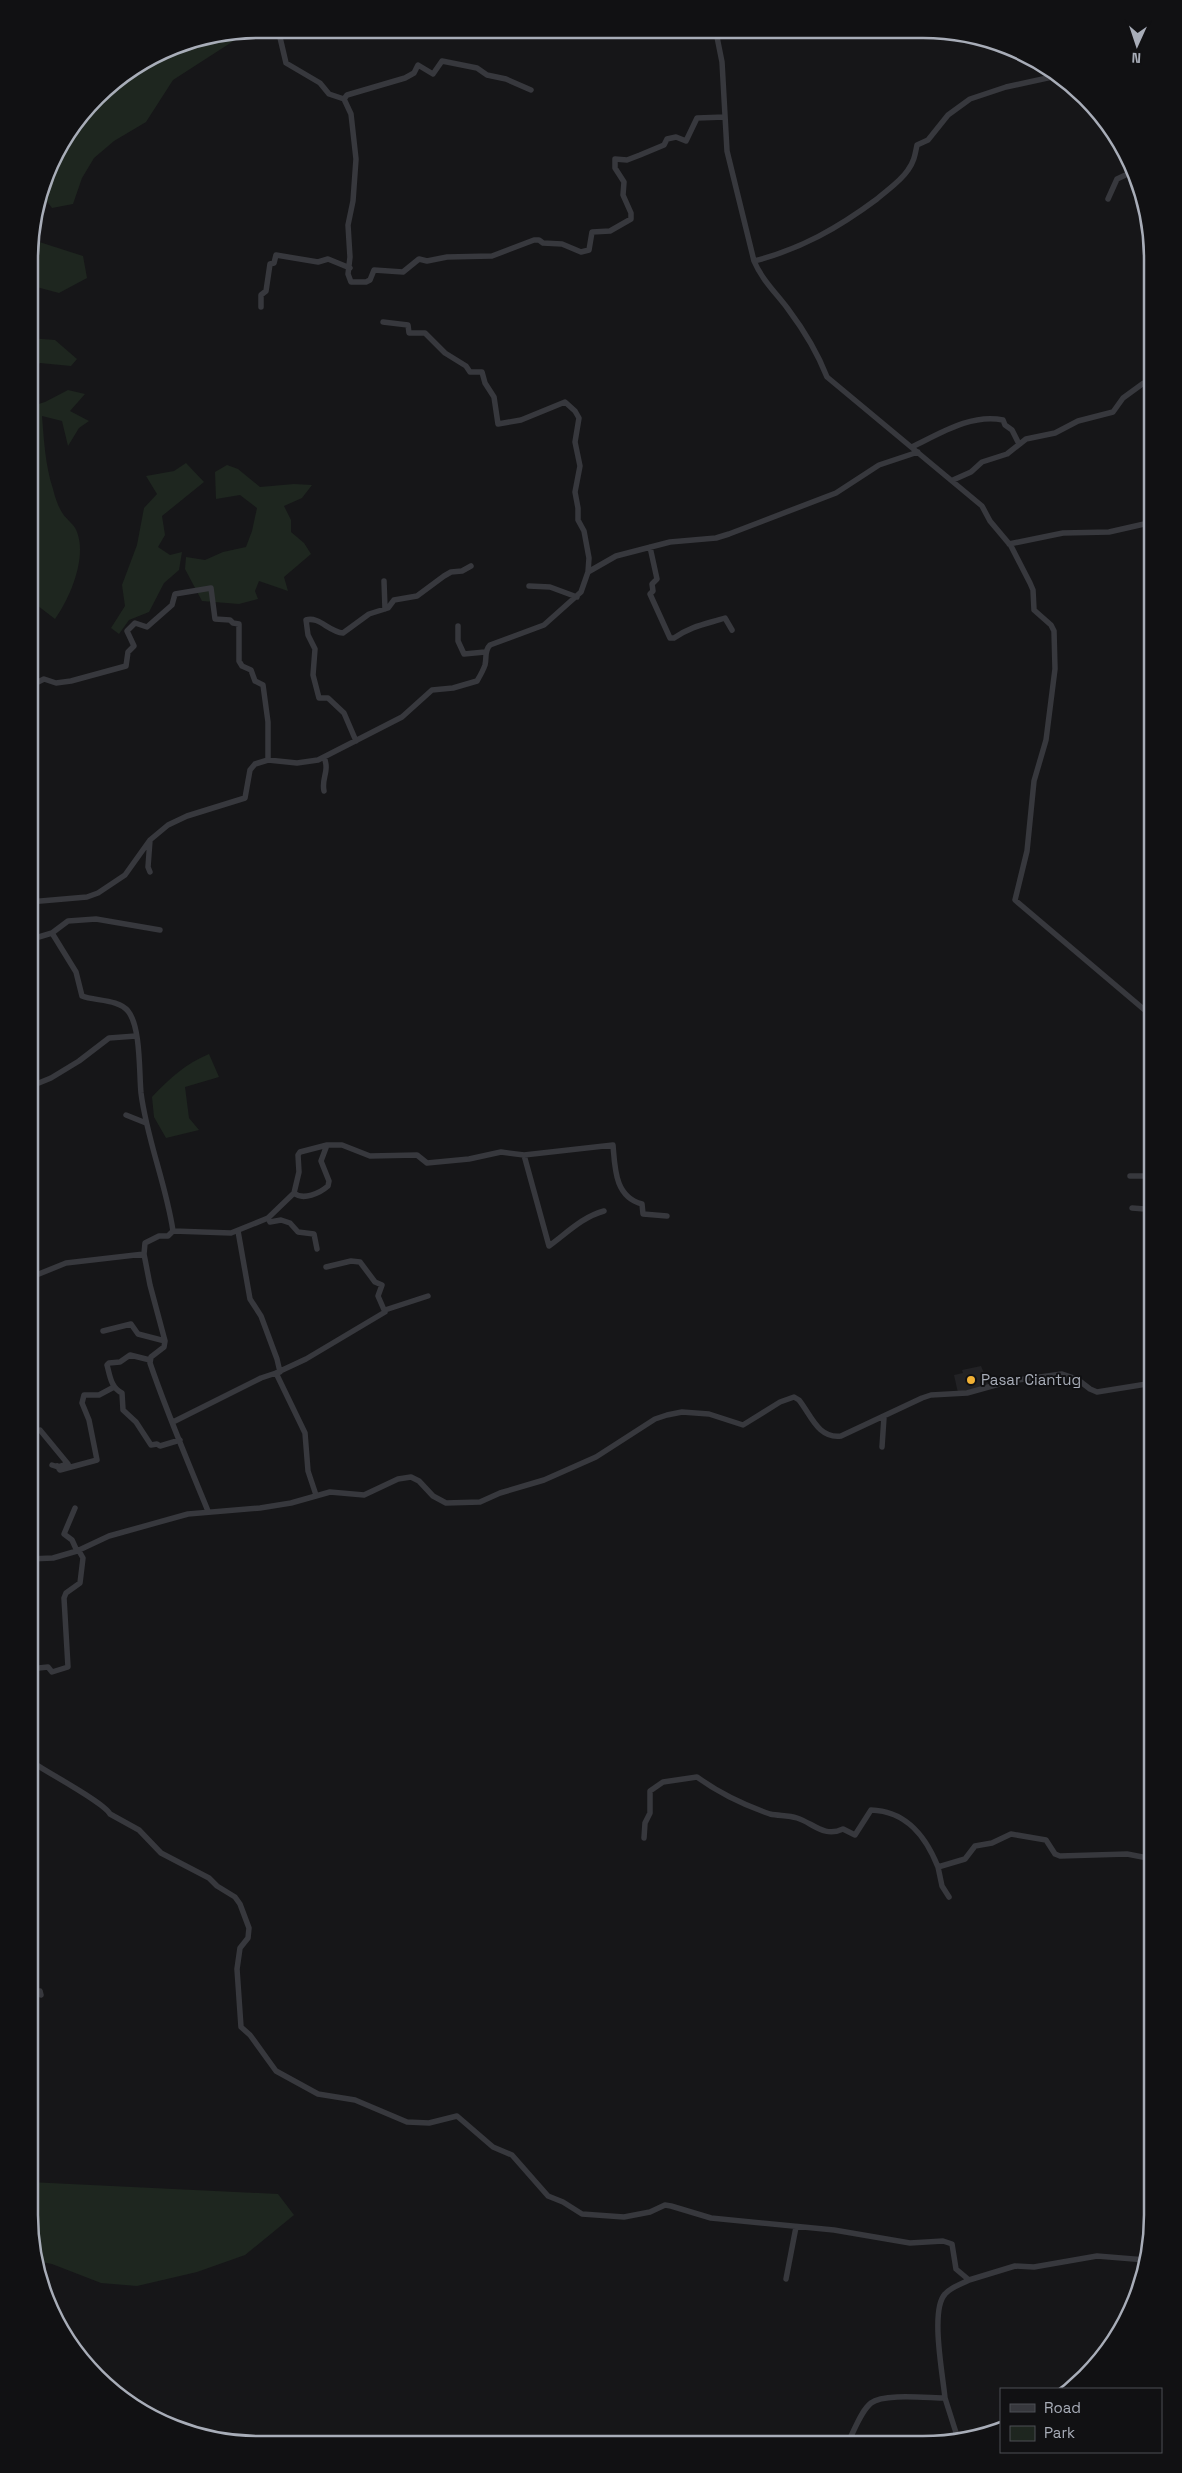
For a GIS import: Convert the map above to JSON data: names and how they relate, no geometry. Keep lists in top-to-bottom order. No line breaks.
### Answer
{"places":["Pasar Ciantug"],"legend":["Road","Park"],"north":"bottom"}
